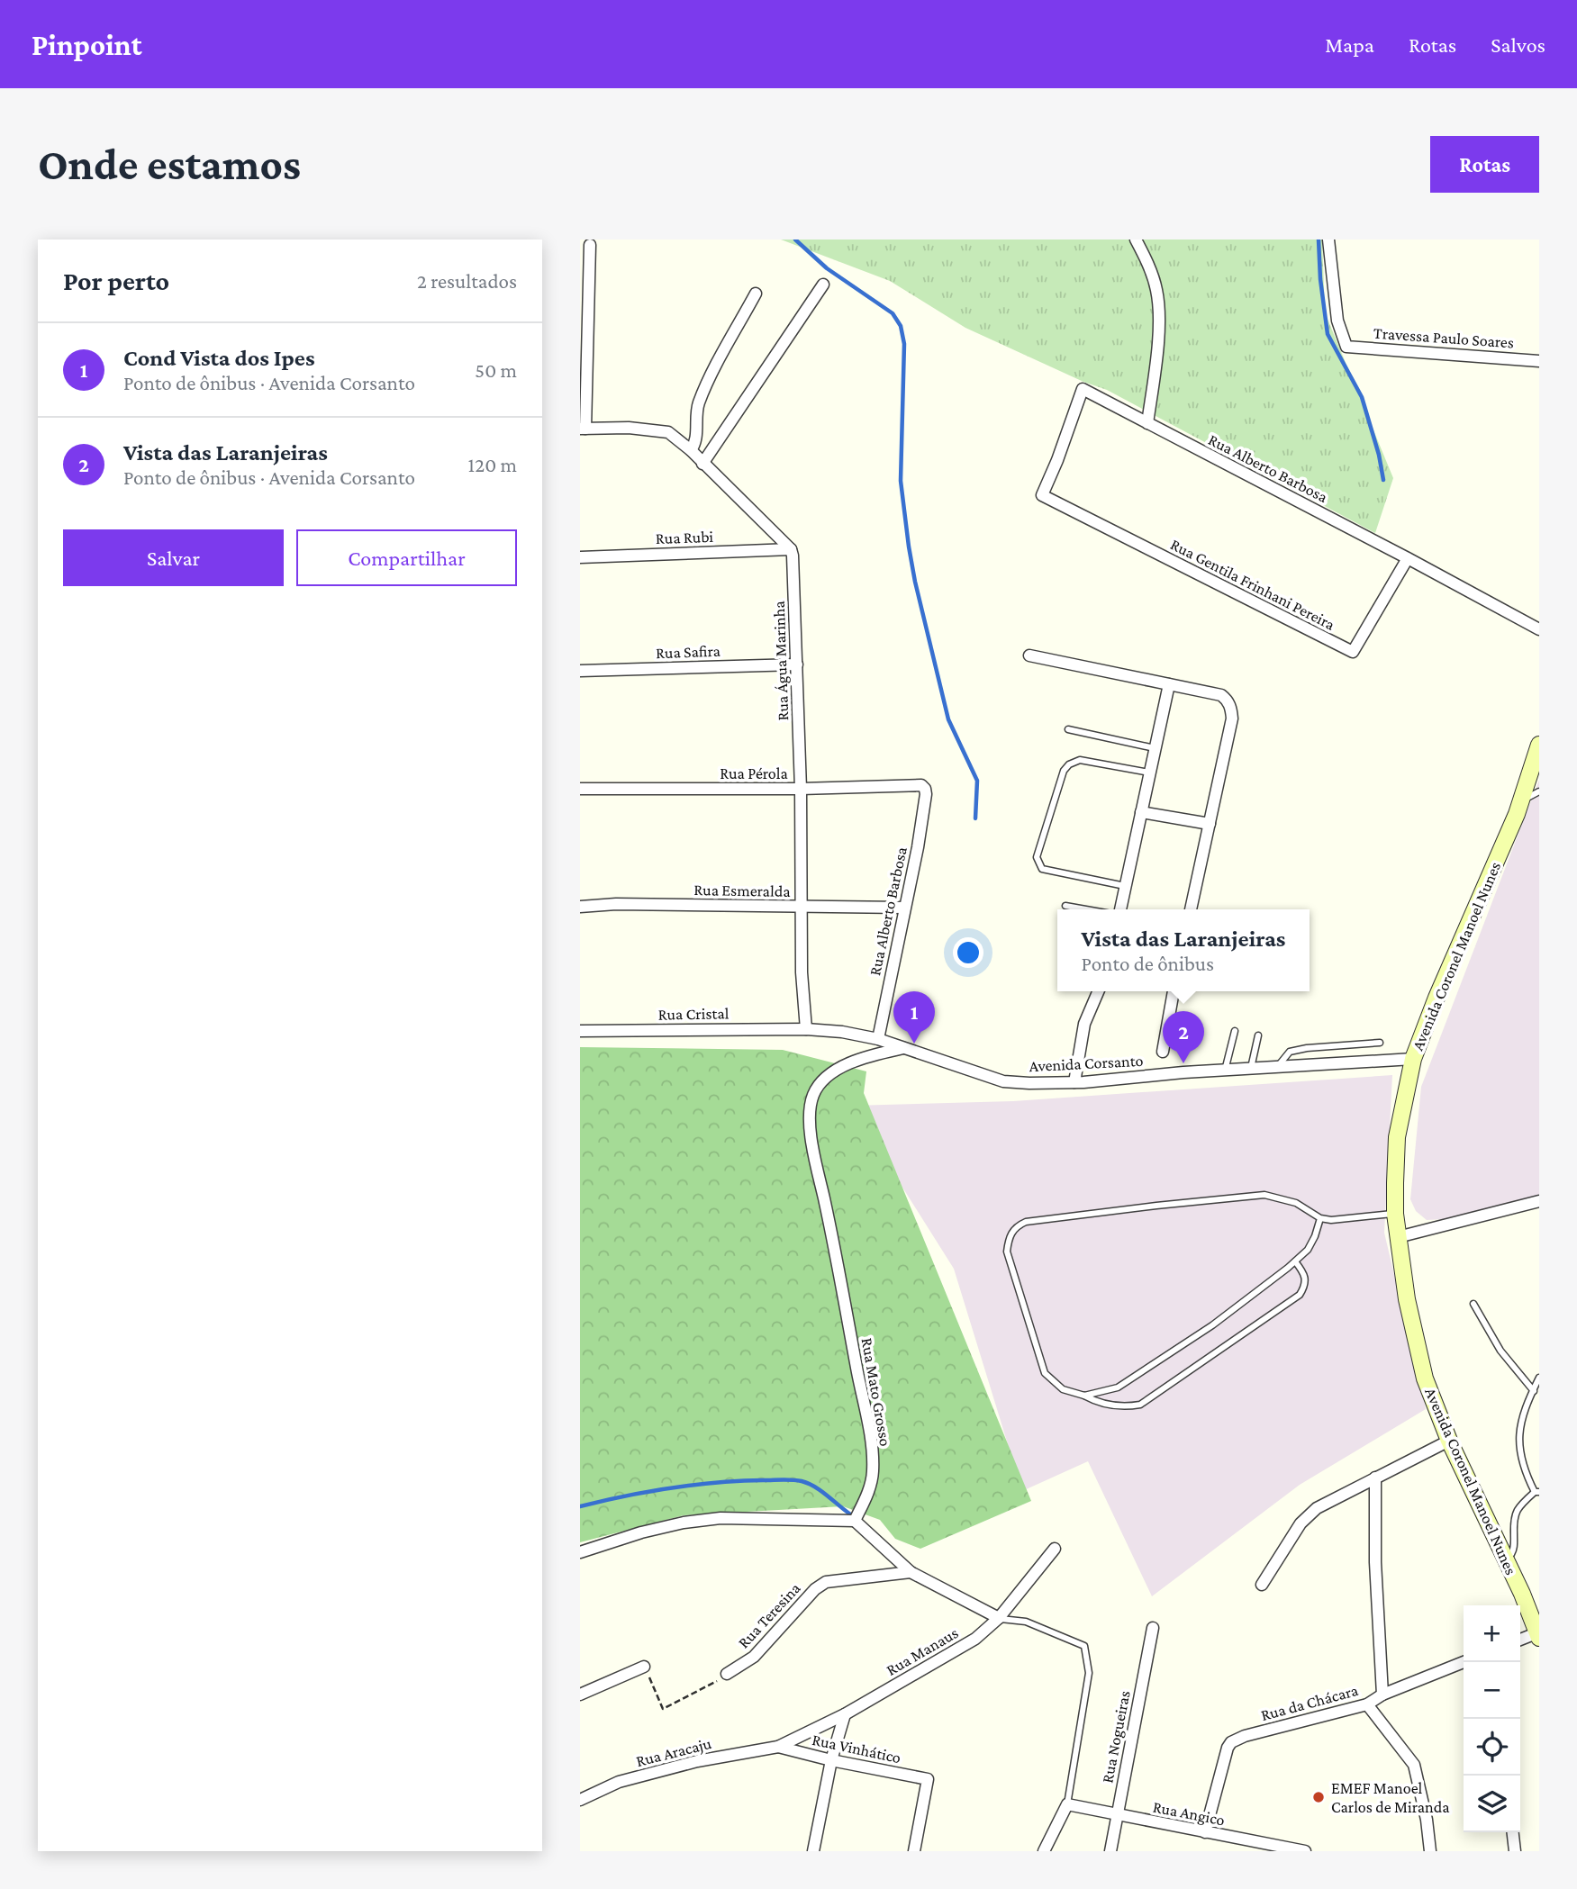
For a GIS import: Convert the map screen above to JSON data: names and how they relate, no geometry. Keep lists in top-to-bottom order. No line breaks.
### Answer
{"streets":{"street":["Travessa Paulo Soares","Rua Alberto Barbosa","Rua Rubi","Rua Gentila Frinhani Pereira","Rua Safira","Rua Água Marinha","Rua Pérola","Rua Esmeralda","Avenida Coronel Manoel Nunes","Rua Cristal","Avenida Corsanto","Rua Mato Grosso","Rua Teresina","Rua Manaus","Rua da Chácara","Rua Nogueiras","Rua Vinhático","Rua Aracaju","Rua Angico"]},"crossings":[["Rua Alberto Barbosa","Rua Gentila Frinhani Pereira"],["Rua Alberto Barbosa","Rua Pérola"],["Rua Alberto Barbosa","Rua Esmeralda"],["Rua Alberto Barbosa","Avenida Corsanto"],["Rua Rubi","Rua Água Marinha"],["Rua Safira","Rua Água Marinha"],["Rua Água Marinha","Rua Pérola"],["Rua Água Marinha","Rua Esmeralda"],["Rua Água Marinha","Rua Cristal"],["Rua Água Marinha","Avenida Corsanto"],["Avenida Coronel Manoel Nunes","Avenida Corsanto"],["Rua Cristal","Avenida Corsanto"],["Avenida Corsanto","Rua Mato Grosso"],["Rua Manaus","Rua Vinhático"],["Rua Manaus","Rua Aracaju"],["Rua da Chácara","Rua Angico"],["Rua Nogueiras","Rua Angico"],["Rua Vinhático","Rua Aracaju"]],"places":["EMEF Manoel Carlos de Miranda"],"page":{"header":"Pinpoint","nav":["Mapa","Rotas","Salvos"],"buttons":["Rotas",["Salvar","Compartilhar"]],"title":"Onde estamos","heading":["Por perto","2 resultados"],"list":[{"mark":"1","name":"Cond Vista dos Ipes","note":"Ponto de ônibus · Avenida Corsanto","value":"50 m"},{"mark":"2","name":"Vista das Laranjeiras","note":"Ponto de ônibus · Avenida Corsanto","value":"120 m"}],"popup":["Vista das Laranjeiras","Ponto de ônibus"],"pins":["1","2"],"map_buttons":["+","−"]}}
